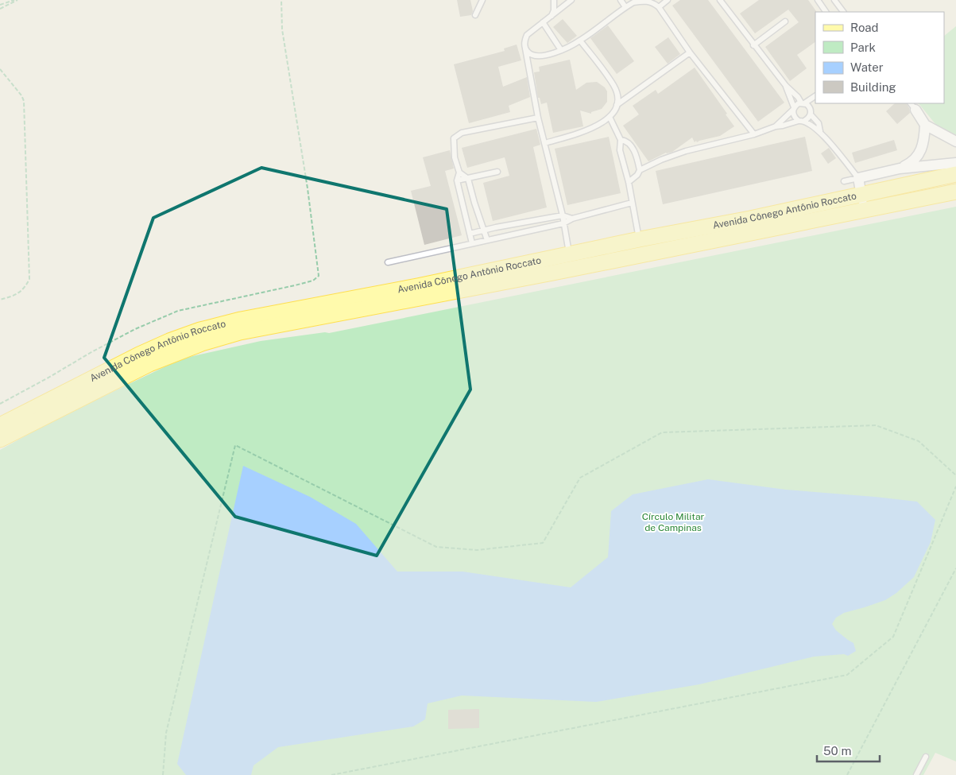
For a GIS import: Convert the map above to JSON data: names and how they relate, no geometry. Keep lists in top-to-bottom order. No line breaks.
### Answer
{"streets":{"main road":["Avenida Cônego Antônio Roccato"]},"parks":["Círculo Militar de Campinas"],"legend":["Road","Park","Water","Building"],"scale_bar":"50 m"}
